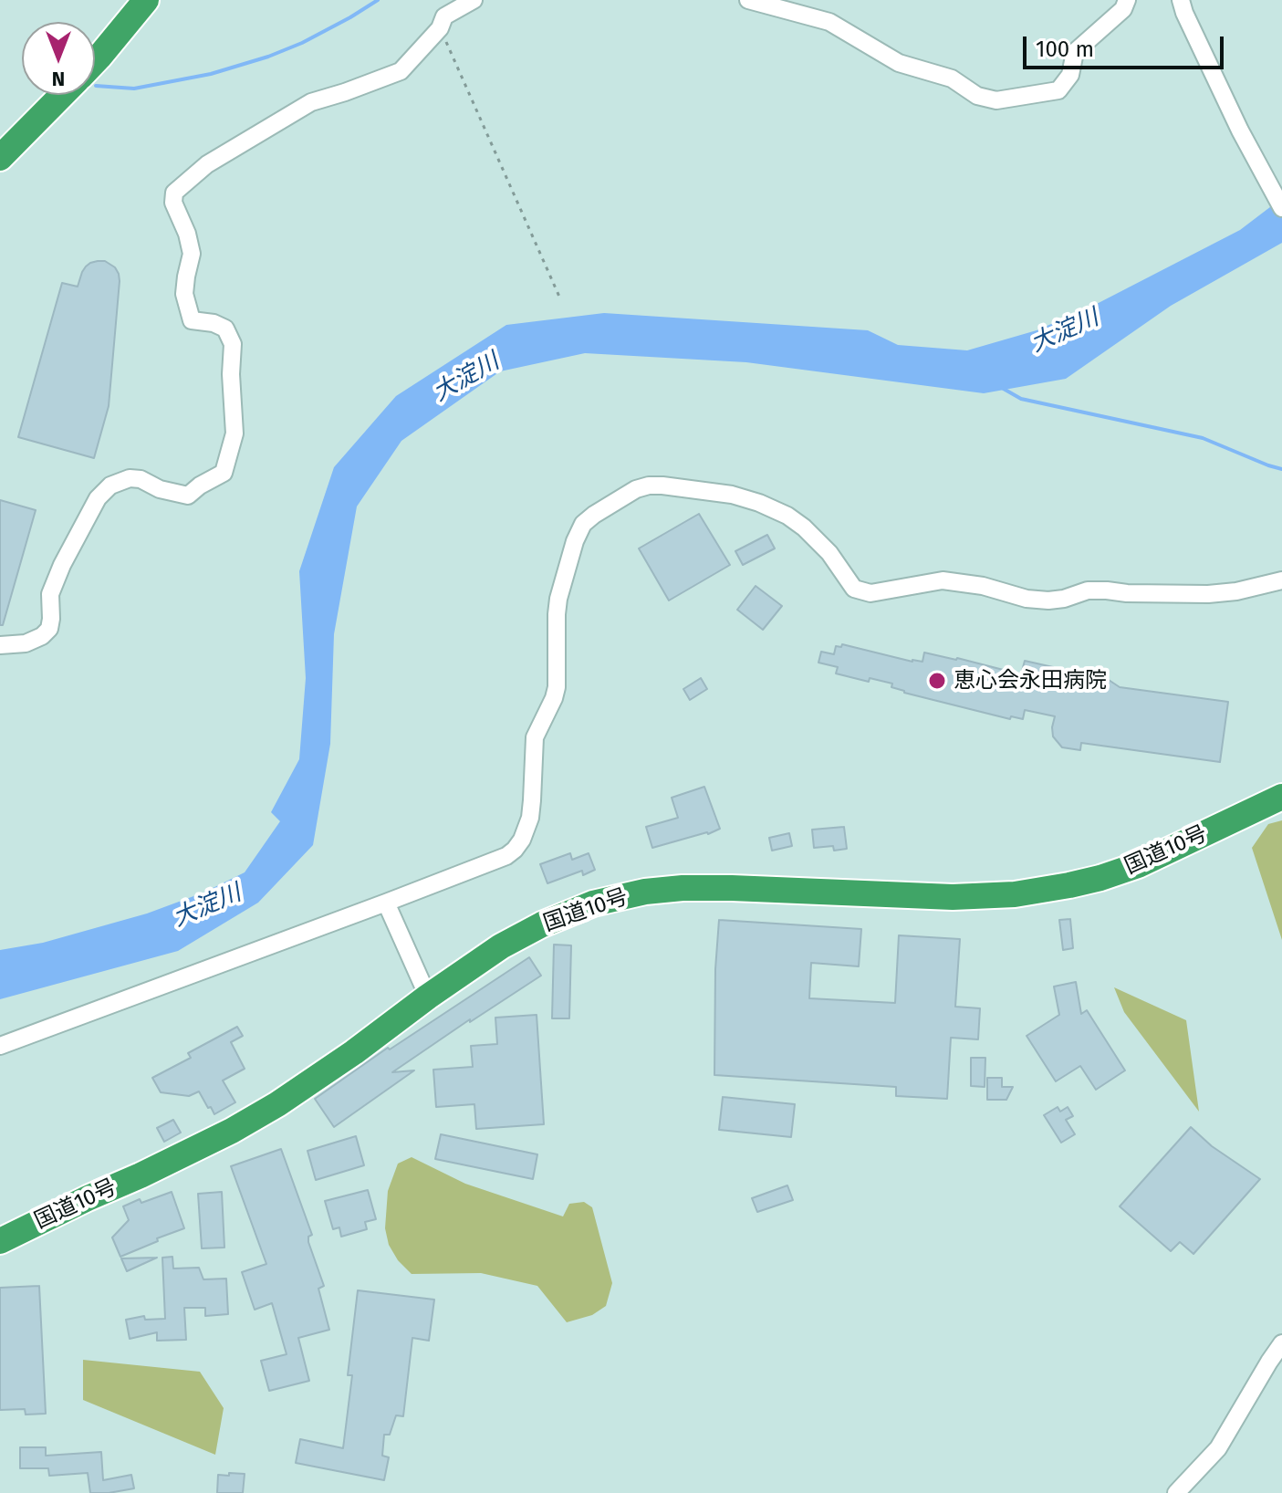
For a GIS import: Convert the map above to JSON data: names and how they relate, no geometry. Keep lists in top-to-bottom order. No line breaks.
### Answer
{"streets":{"highway":["国道10号"]},"water":["大淀川"],"places":["恵心会永田病院"],"scale_bar":"100 m","north":"bottom"}
